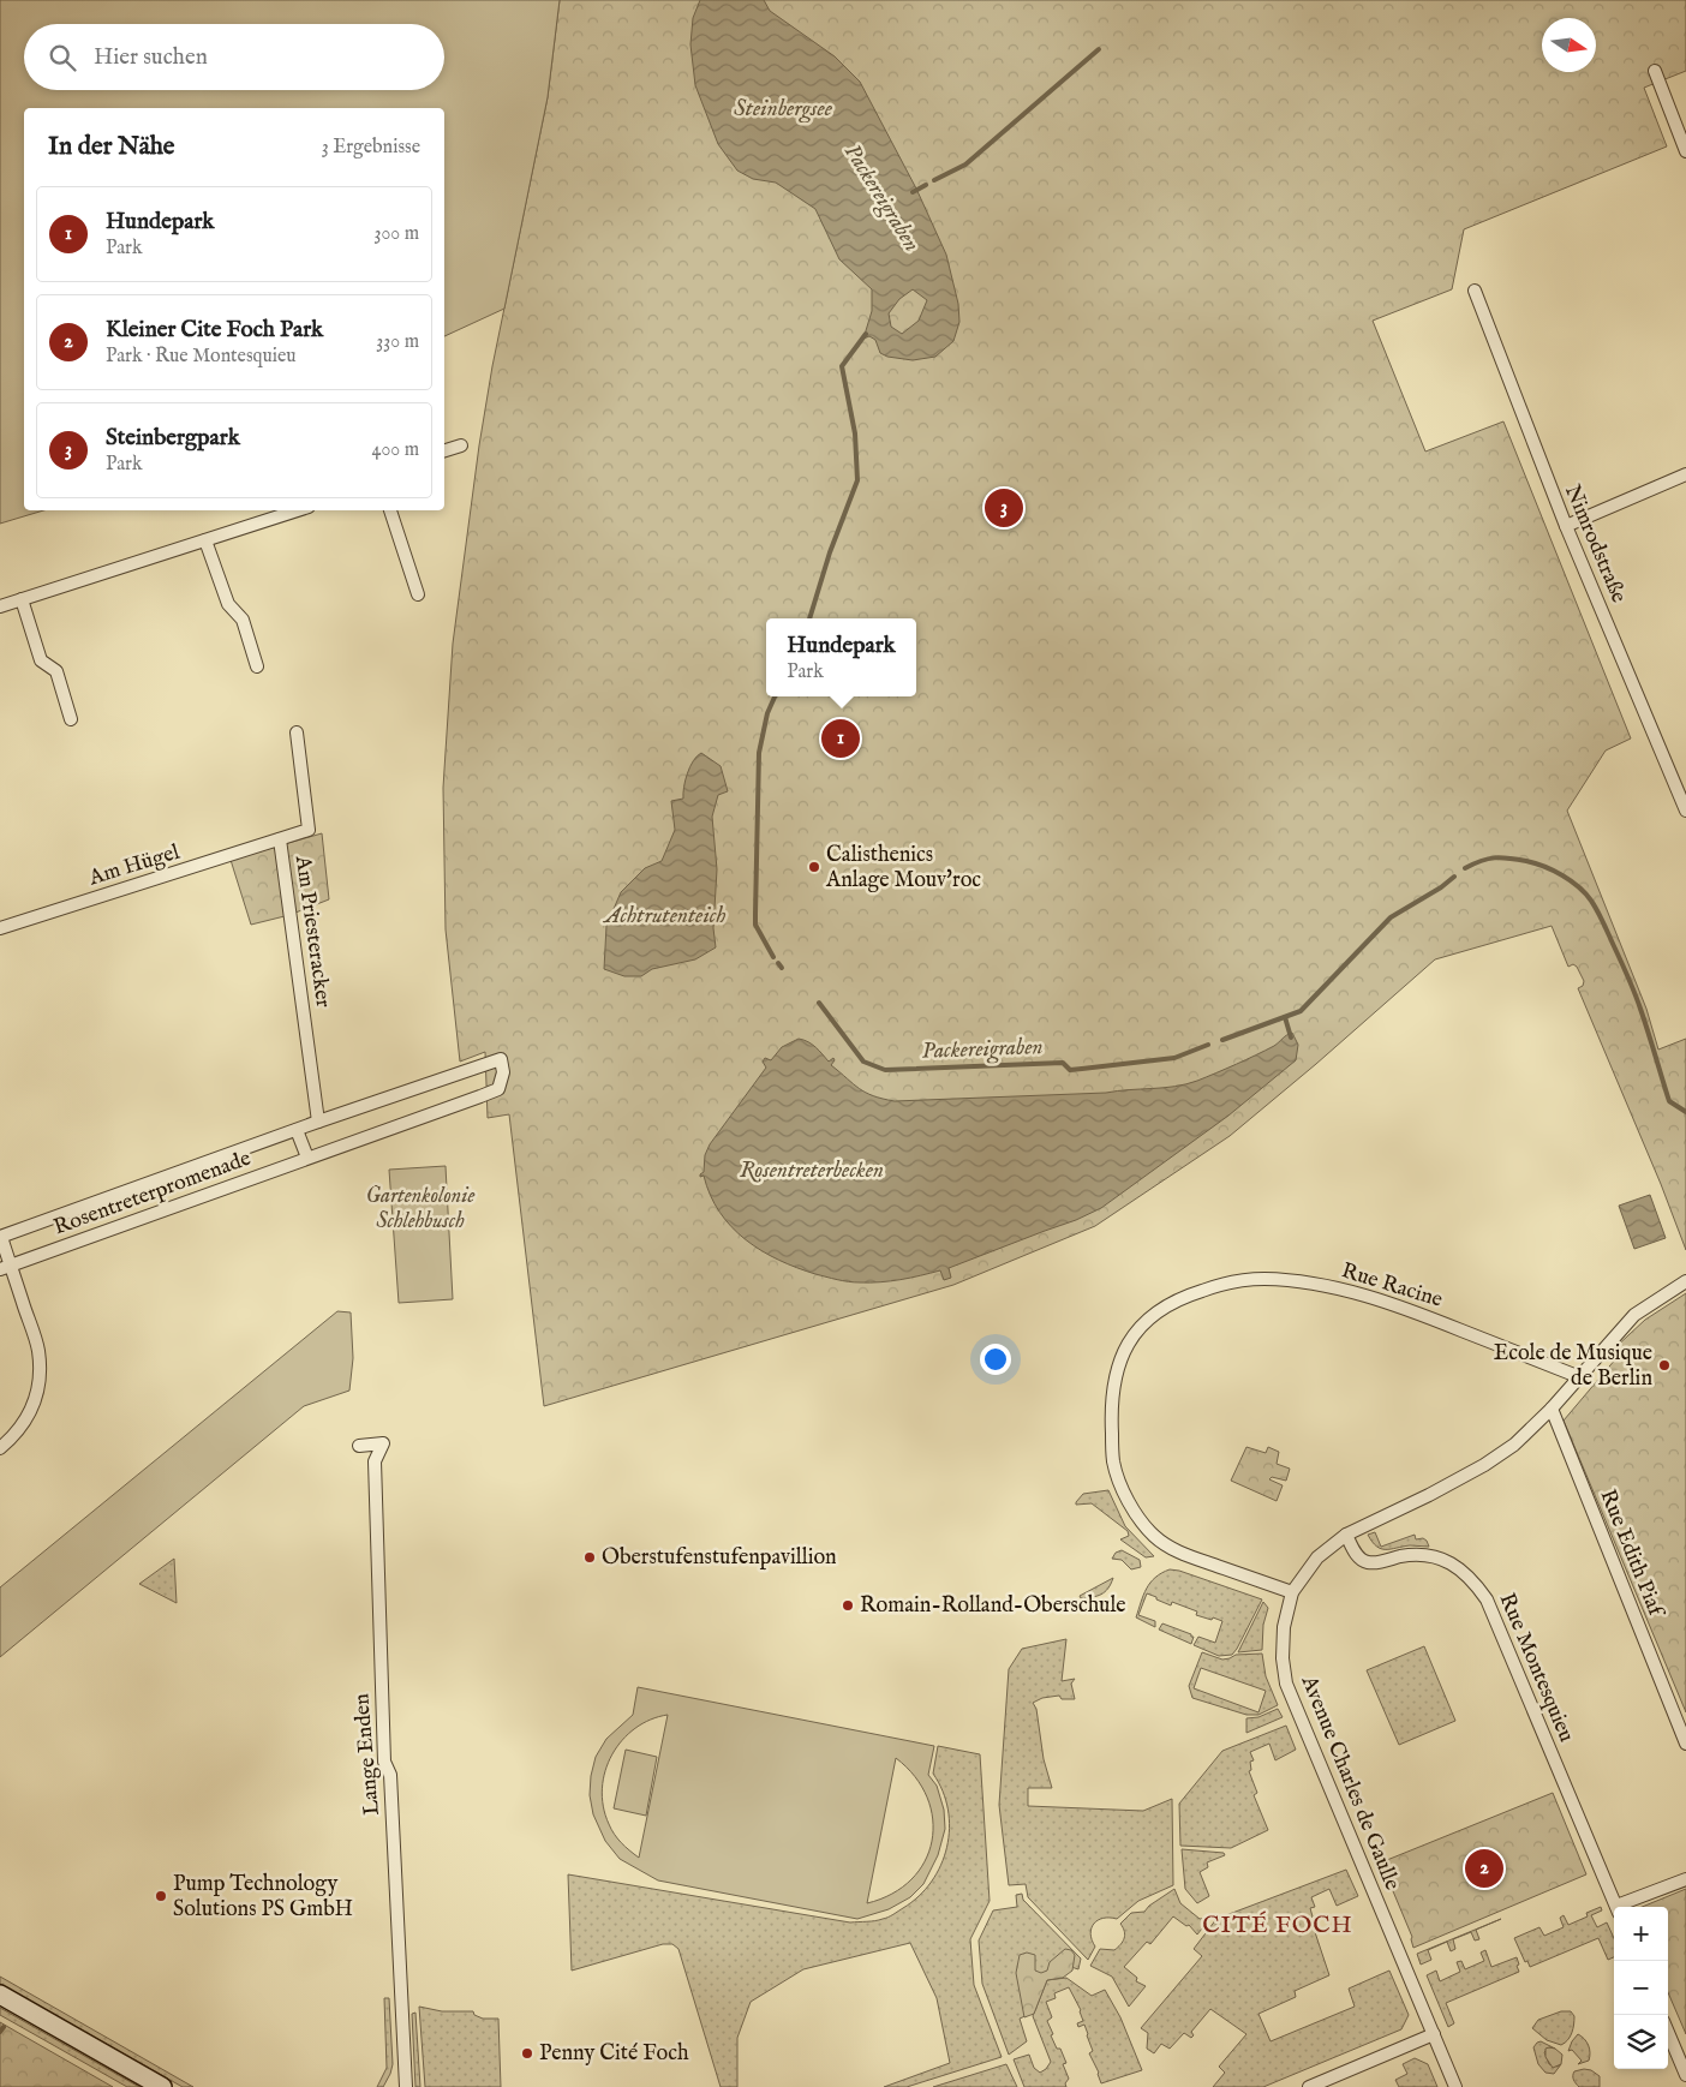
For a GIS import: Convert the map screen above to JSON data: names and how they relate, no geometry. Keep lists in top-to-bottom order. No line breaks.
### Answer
{"streets":{"street":["Nimrodstraße","Am Hügel","Am Priesteracker","Rosentreterpromenade","Rue Racine","Rue Edith Piaf","Rue Montesquieu","Lange Enden","Avenue Charles de Gaulle"]},"crossings":[["Am Hügel","Am Priesteracker"],["Am Priesteracker","Rosentreterpromenade"],["Rue Racine","Avenue Charles de Gaulle"],["Rue Edith Piaf","Avenue Charles de Gaulle"],["Rue Montesquieu","Avenue Charles de Gaulle"]],"districts":["CITÉ FOCH"],"water":["Steinbergsee","Packereigraben","Achtrutenteich","Rosentreterbecken"],"parks":["Gartenkolonie Schlehbusch"],"places":["Calisthenics Anlage Mouv'roc","Ecole de Musique de Berlin","Oberstufenstufenpavillion","Romain-Rolland-Oberschule","Pump Technology Solutions PS GmbH","Penny Cité Foch"],"north":"right","page":{"search":"Hier suchen","heading":["In der Nähe","3 Ergebnisse"],"list":[{"mark":"1","name":"Hundepark","note":"Park","value":"300 m"},{"mark":"2","name":"Kleiner Cite Foch Park","note":"Park · Rue Montesquieu","value":"330 m"},{"mark":"3","name":"Steinbergpark","note":"Park","value":"400 m"}],"pins":["3","1","2"],"popup":["Hundepark","Park"],"map_buttons":["+","−"]}}
